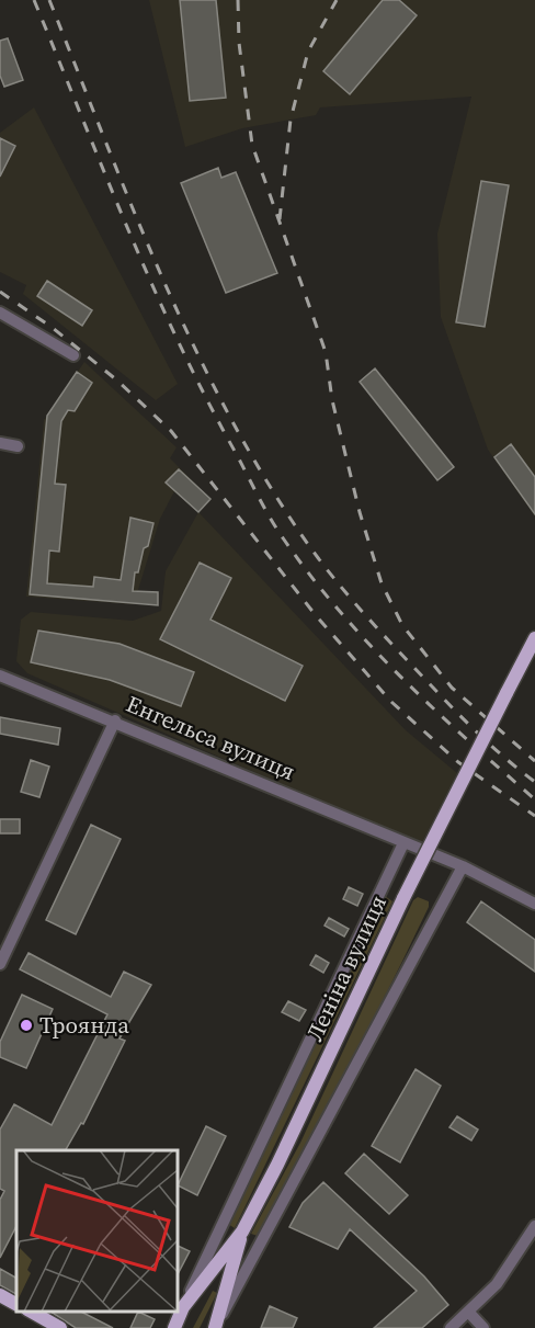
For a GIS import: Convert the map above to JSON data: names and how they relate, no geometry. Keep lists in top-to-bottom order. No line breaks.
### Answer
{"streets":{"main road":["Леніна вулиця"],"street":["Енгельса вулиця"]},"crossings":[["Енгельса вулиця","Леніна вулиця"]],"places":["Троянда"]}
